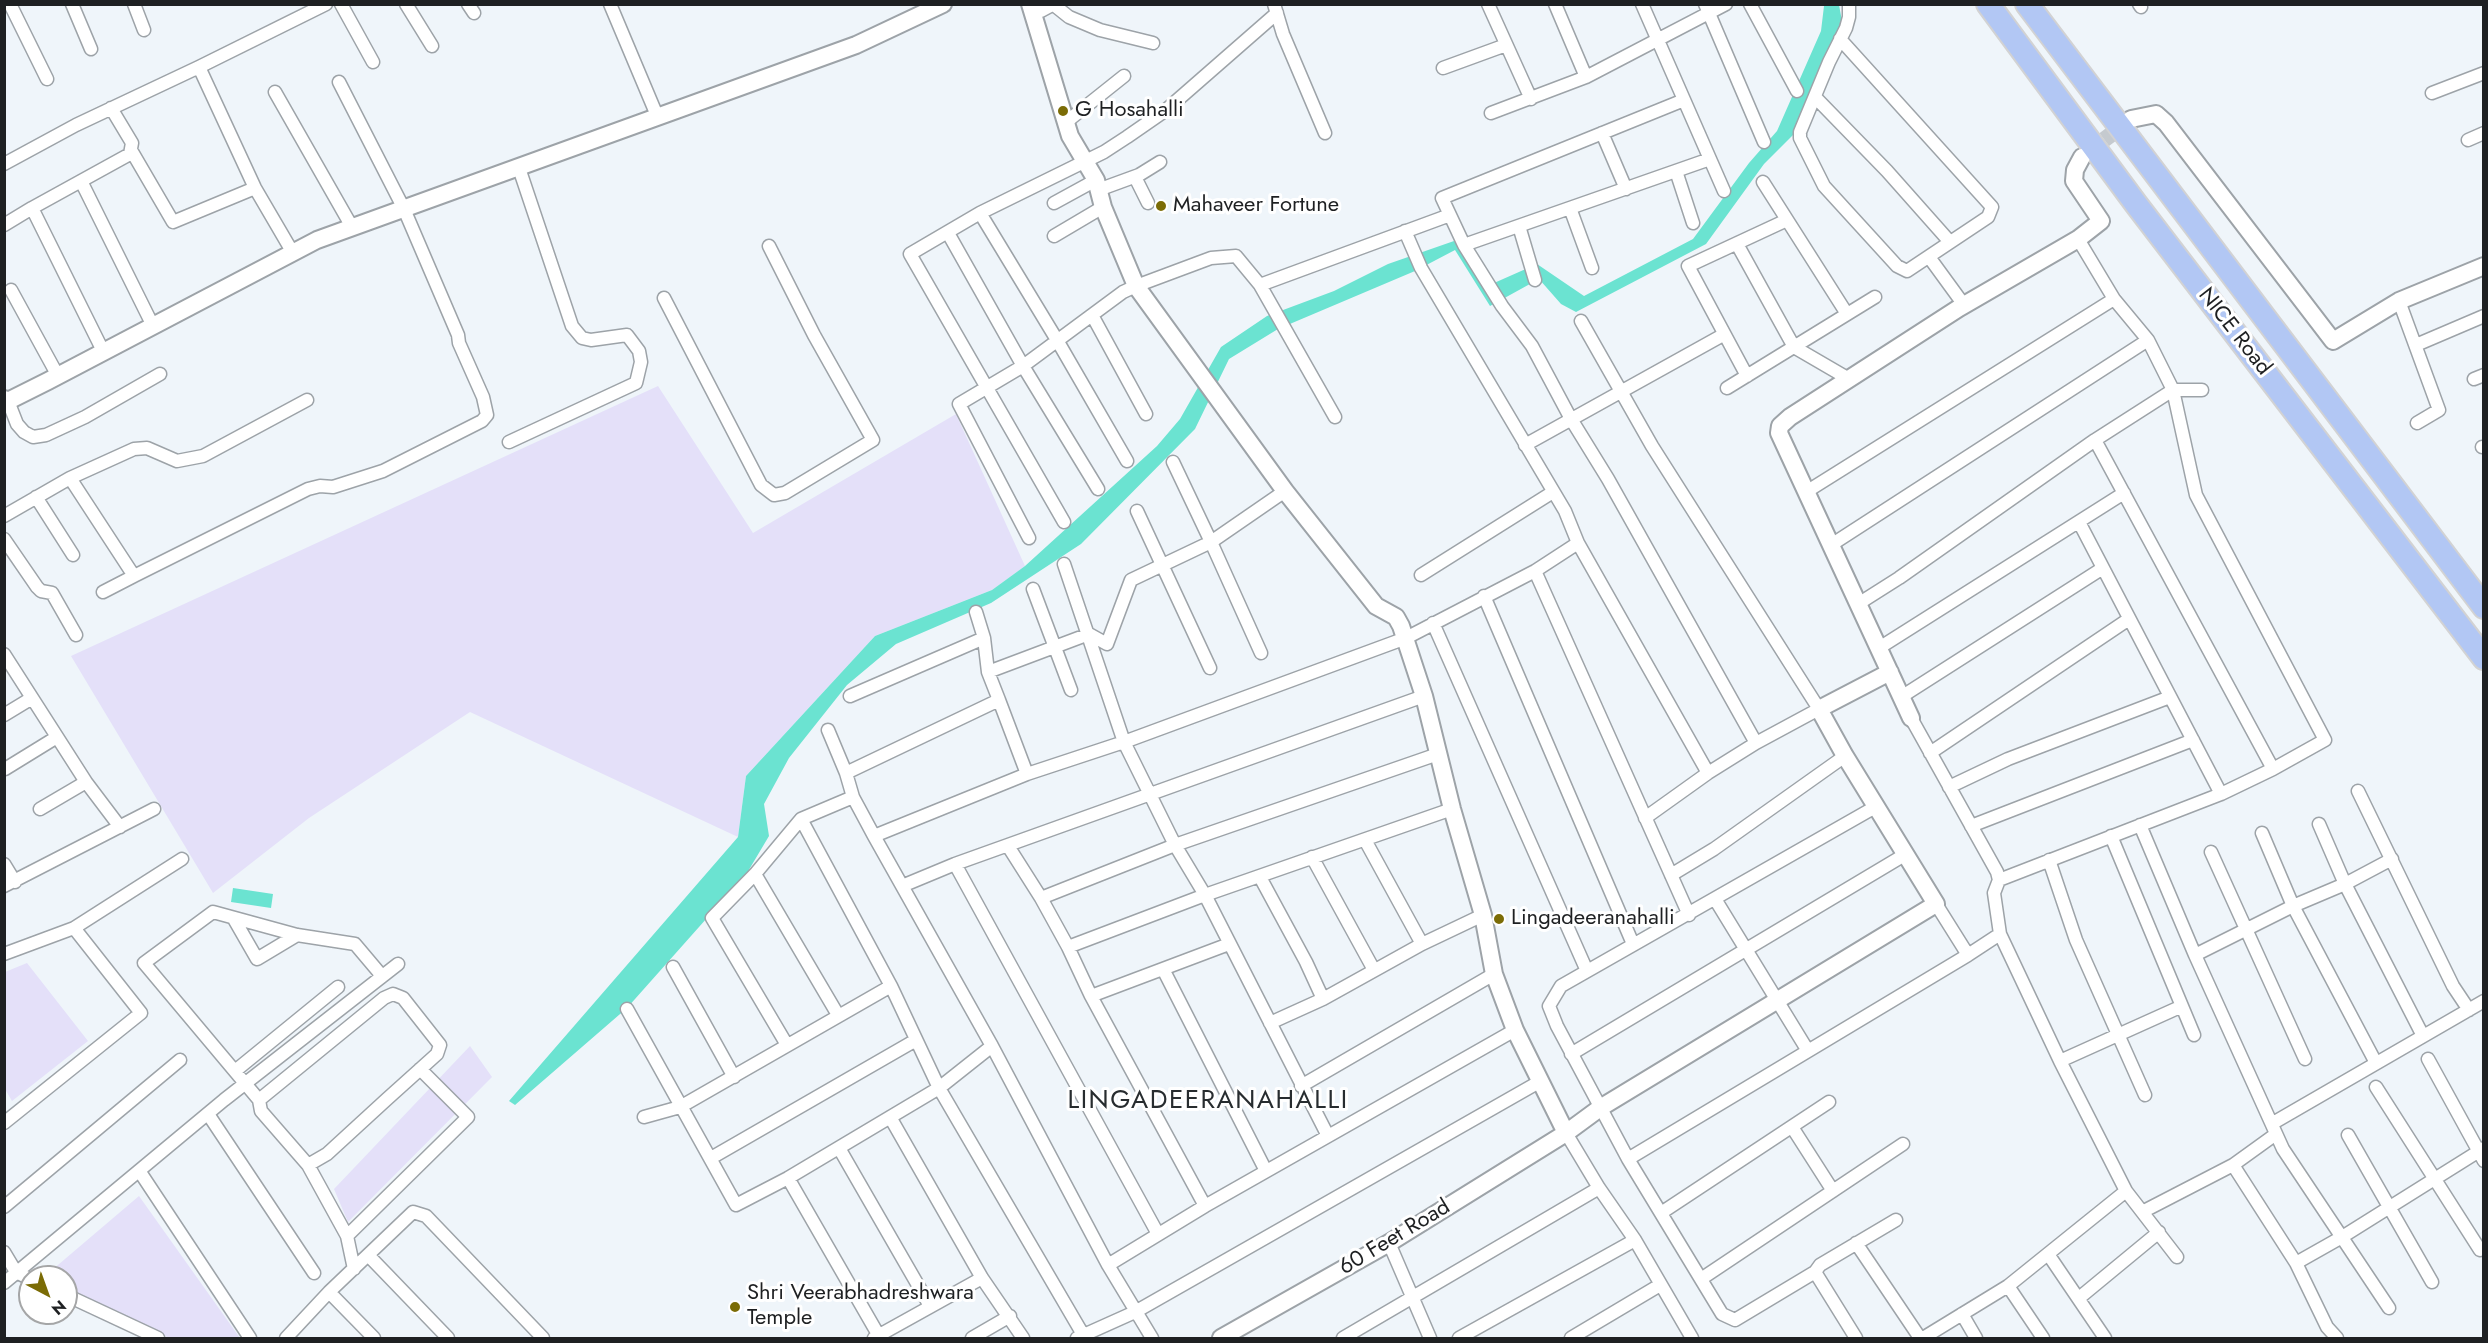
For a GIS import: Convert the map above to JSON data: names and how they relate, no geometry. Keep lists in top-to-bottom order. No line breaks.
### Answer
{"streets":{"highway":["NICE Road"],"street":["60 Feet Road"]},"districts":["LINGADEERANAHALLI"],"places":["G Hosahalli","Mahaveer Fortune","Lingadeeranahalli","Shri Veerabhadreshwara Temple"],"north":"bottom right"}
